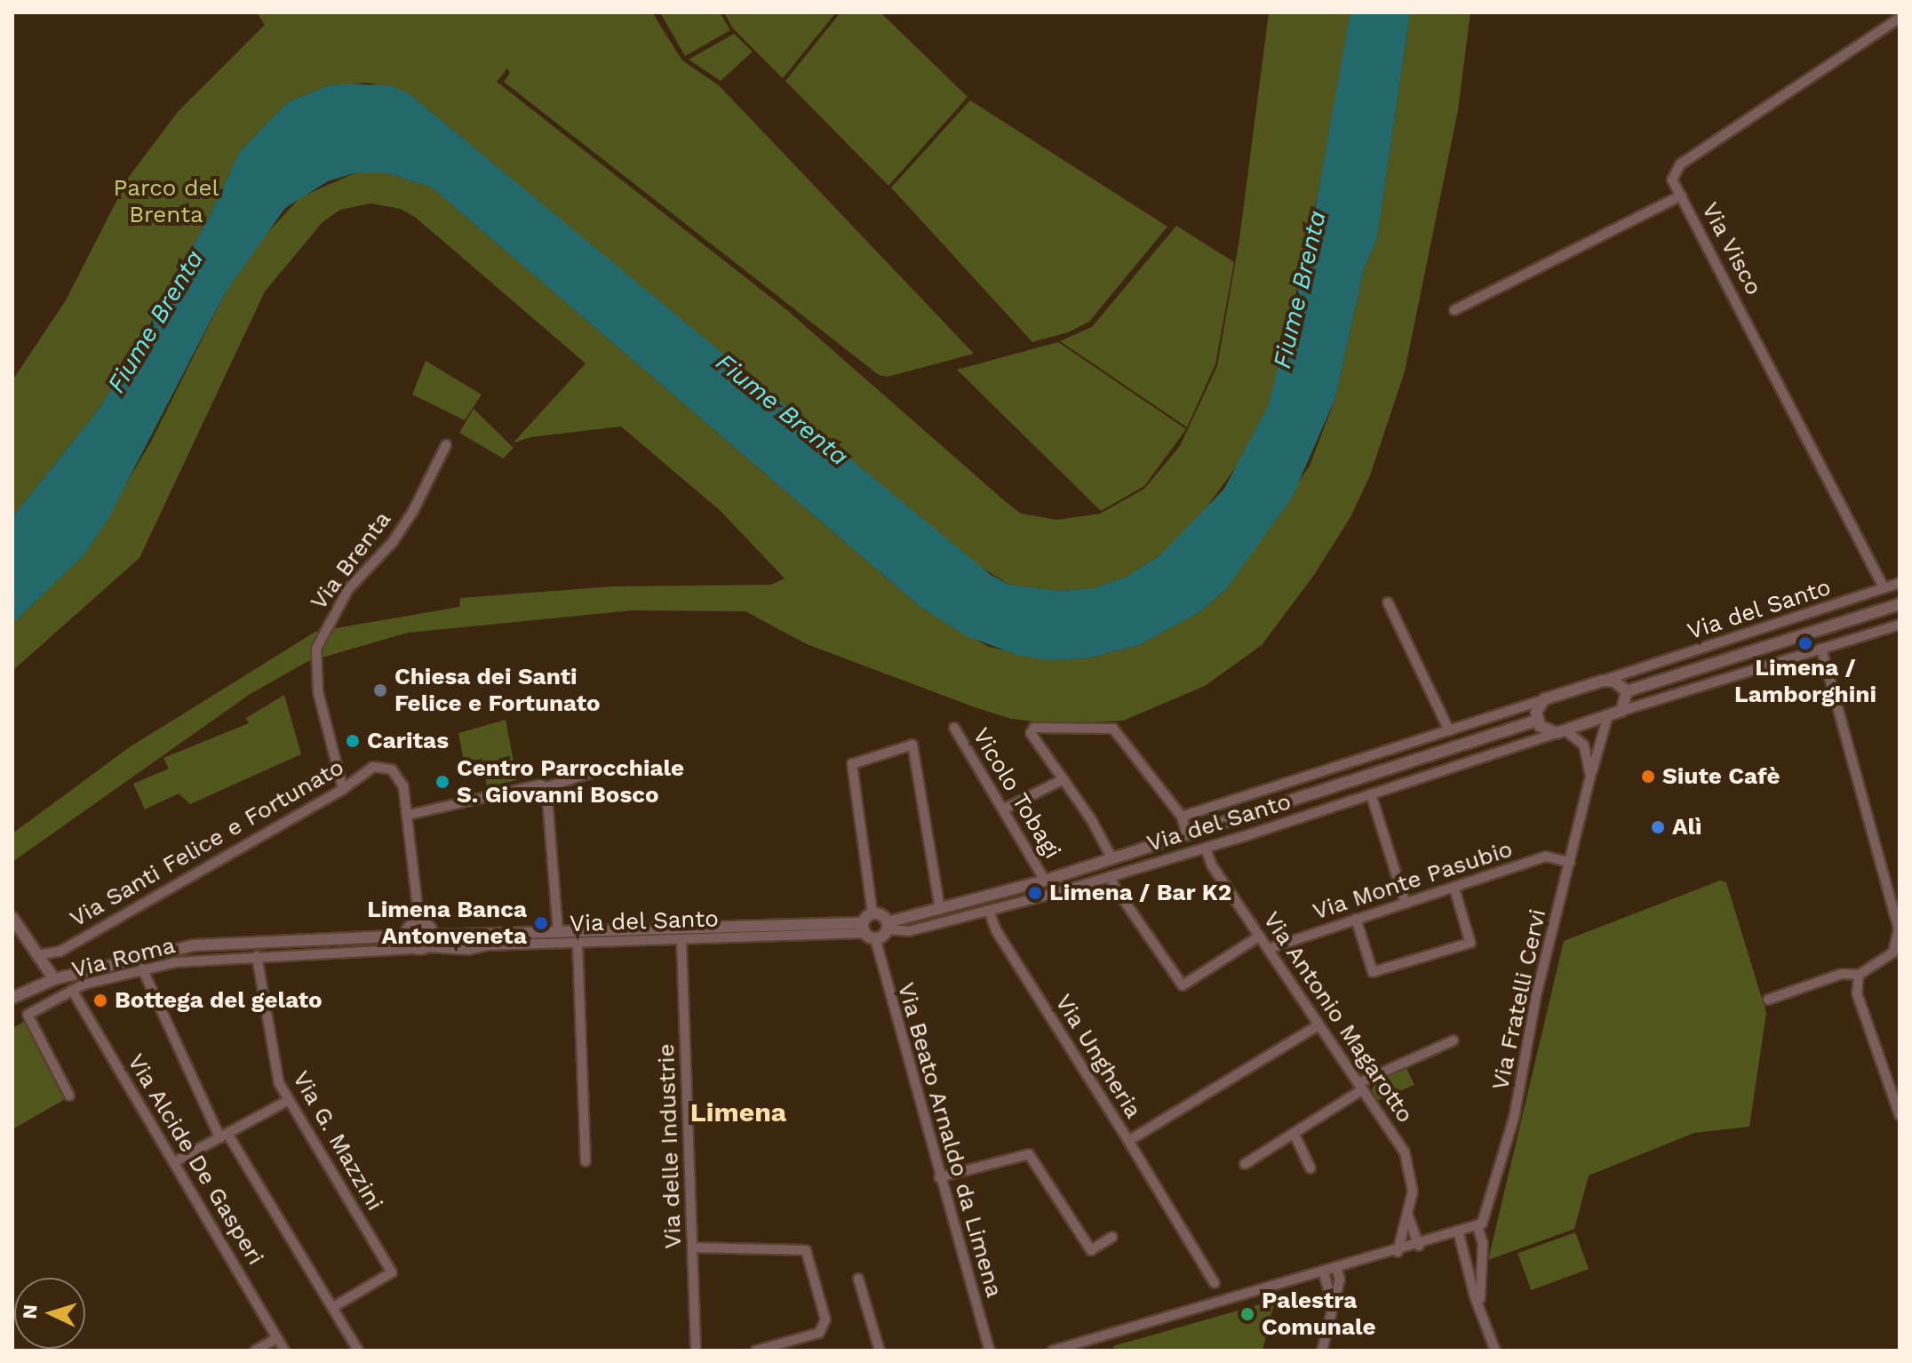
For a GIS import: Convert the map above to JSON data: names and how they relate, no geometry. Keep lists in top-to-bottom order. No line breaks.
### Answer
{"streets":{"street":["Via Visco","Via Brenta","Via del Santo","Vicolo Tobagi","Via Santi Felice e Fortunato","Via Monte Pasubio","Via Roma","Via Fratelli Cervi","Via Antonio Magarotto","Via Ungheria","Via Beato Arnaldo da Limena","Via G. Mazzini","Via delle Industrie","Via Alcide De Gasperi"]},"crossings":[["Via Visco","Via del Santo"],["Via Brenta","Via Santi Felice e Fortunato"],["Via del Santo","Via Roma"],["Via del Santo","Via Fratelli Cervi"],["Via del Santo","Via Antonio Magarotto"],["Via del Santo","Via Ungheria"],["Via del Santo","Via Beato Arnaldo da Limena"],["Via del Santo","Via delle Industrie"],["Via Monte Pasubio","Via Fratelli Cervi"],["Via Monte Pasubio","Via Antonio Magarotto"],["Via Roma","Via G. Mazzini"],["Via Roma","Via Alcide De Gasperi"],["Via Antonio Magarotto","Via Ungheria"]],"districts":["Limena"],"water":["Fiume Brenta"],"parks":["Parco del Brenta"],"places":["Limena / Lamborghini","Chiesa dei Santi Felice e Fortunato","Caritas","Siute Cafè","Centro Parrocchiale S. Giovanni Bosco","Alì","Limena / Bar K2","Limena Banca Antonveneta","Bottega del gelato","Palestra Comunale"],"north":"left"}
